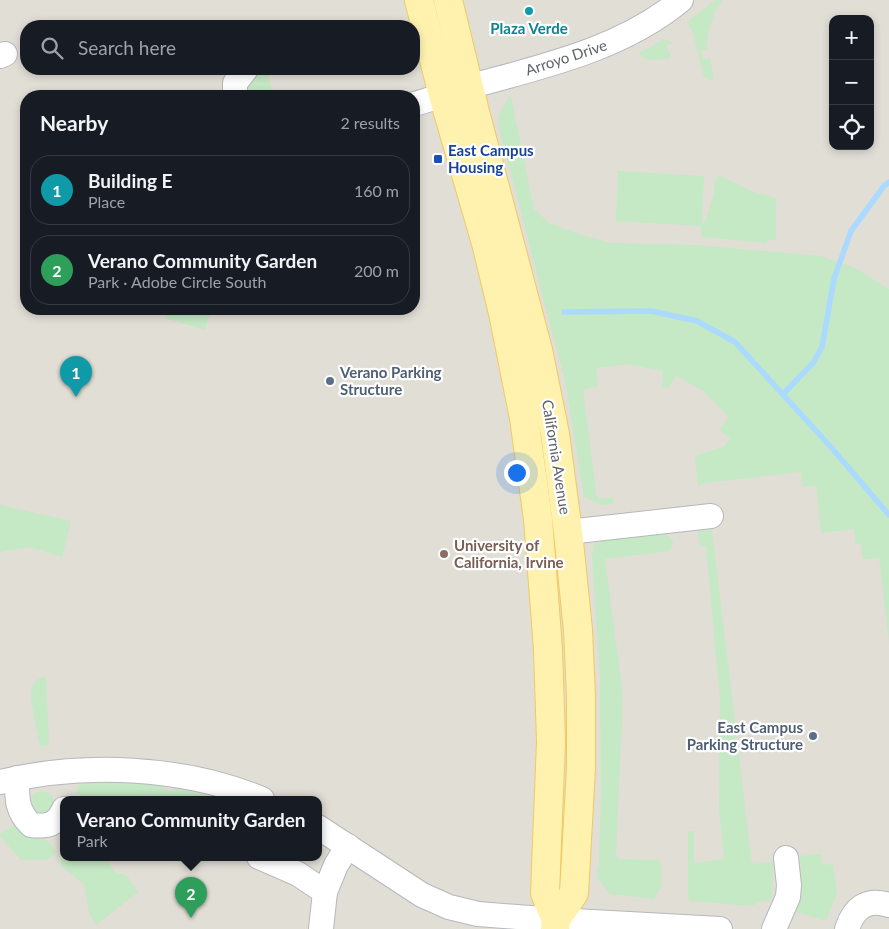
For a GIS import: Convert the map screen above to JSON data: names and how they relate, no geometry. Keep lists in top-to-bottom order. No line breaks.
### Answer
{"streets":{"main road":["California Avenue"],"street":["Arroyo Drive"]},"crossings":[["Arroyo Drive","California Avenue"]],"places":{"other":["Plaza Verde","Verano Parking Structure","University of California, Irvine","East Campus Parking Structure"],"transit":["East Campus Housing"]},"page":{"map_buttons":["+","−"],"search":"Search here","heading":["Nearby","2 results"],"list":[{"mark":"1","name":"Building E","note":"Place","value":"160 m"},{"mark":"2","name":"Verano Community Garden","note":"Park · Adobe Circle South","value":"200 m"}],"pins":["1","2"],"popup":["Verano Community Garden","Park"]}}
